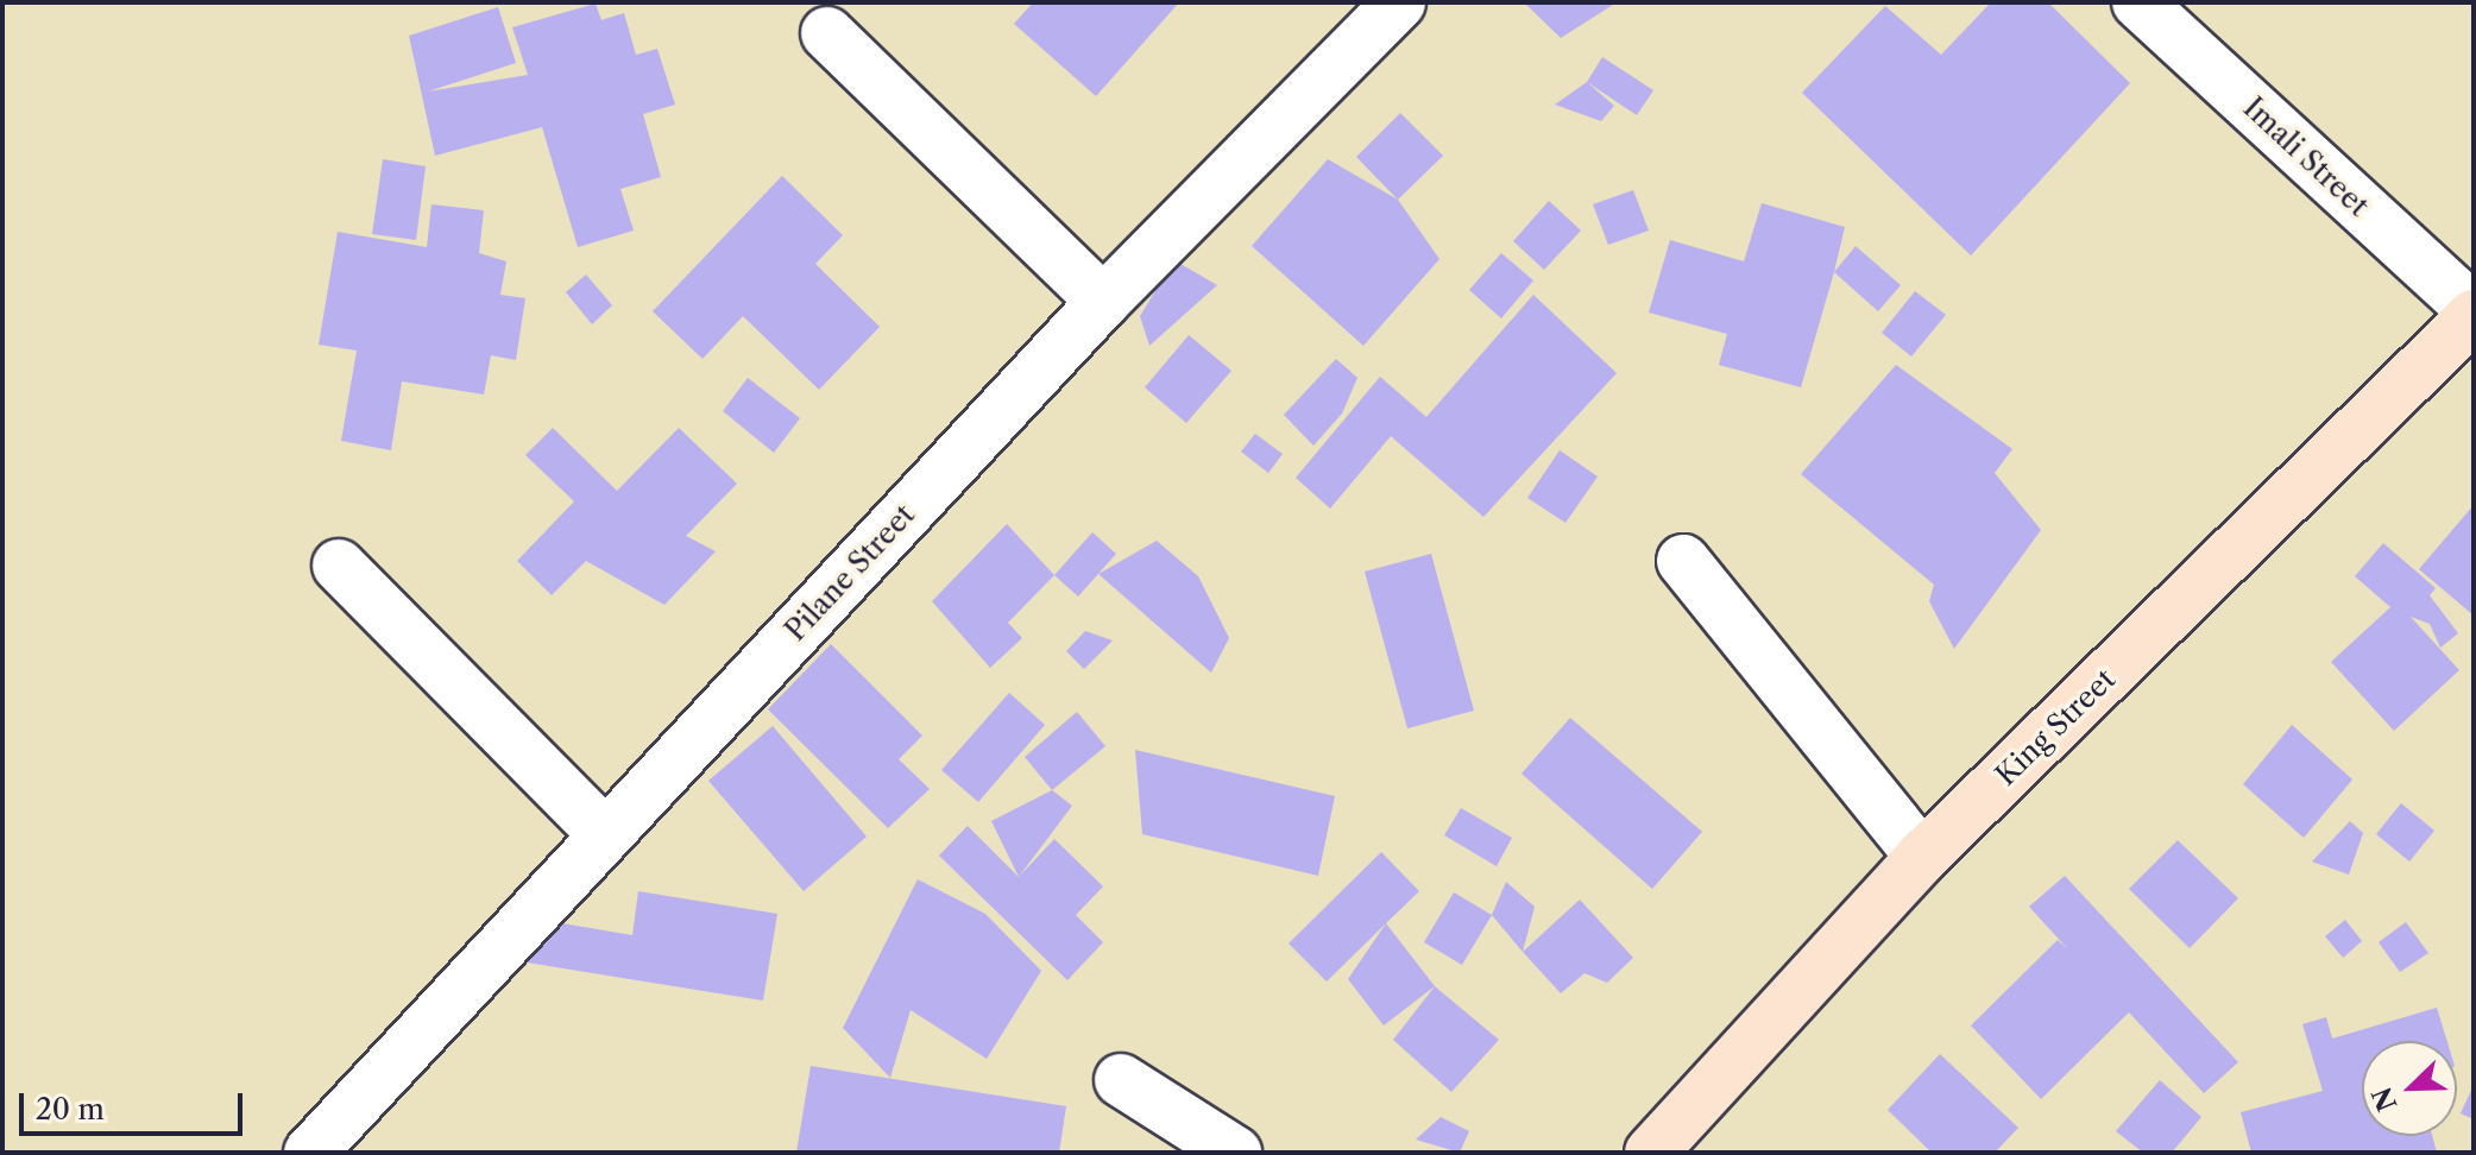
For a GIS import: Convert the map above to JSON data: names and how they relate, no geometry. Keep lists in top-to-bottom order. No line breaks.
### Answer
{"streets":{"street":["Imali Street","Pilane Street","King Street"]},"crossings":[["Imali Street","King Street"]],"scale_bar":"20 m","north":"bottom left"}
